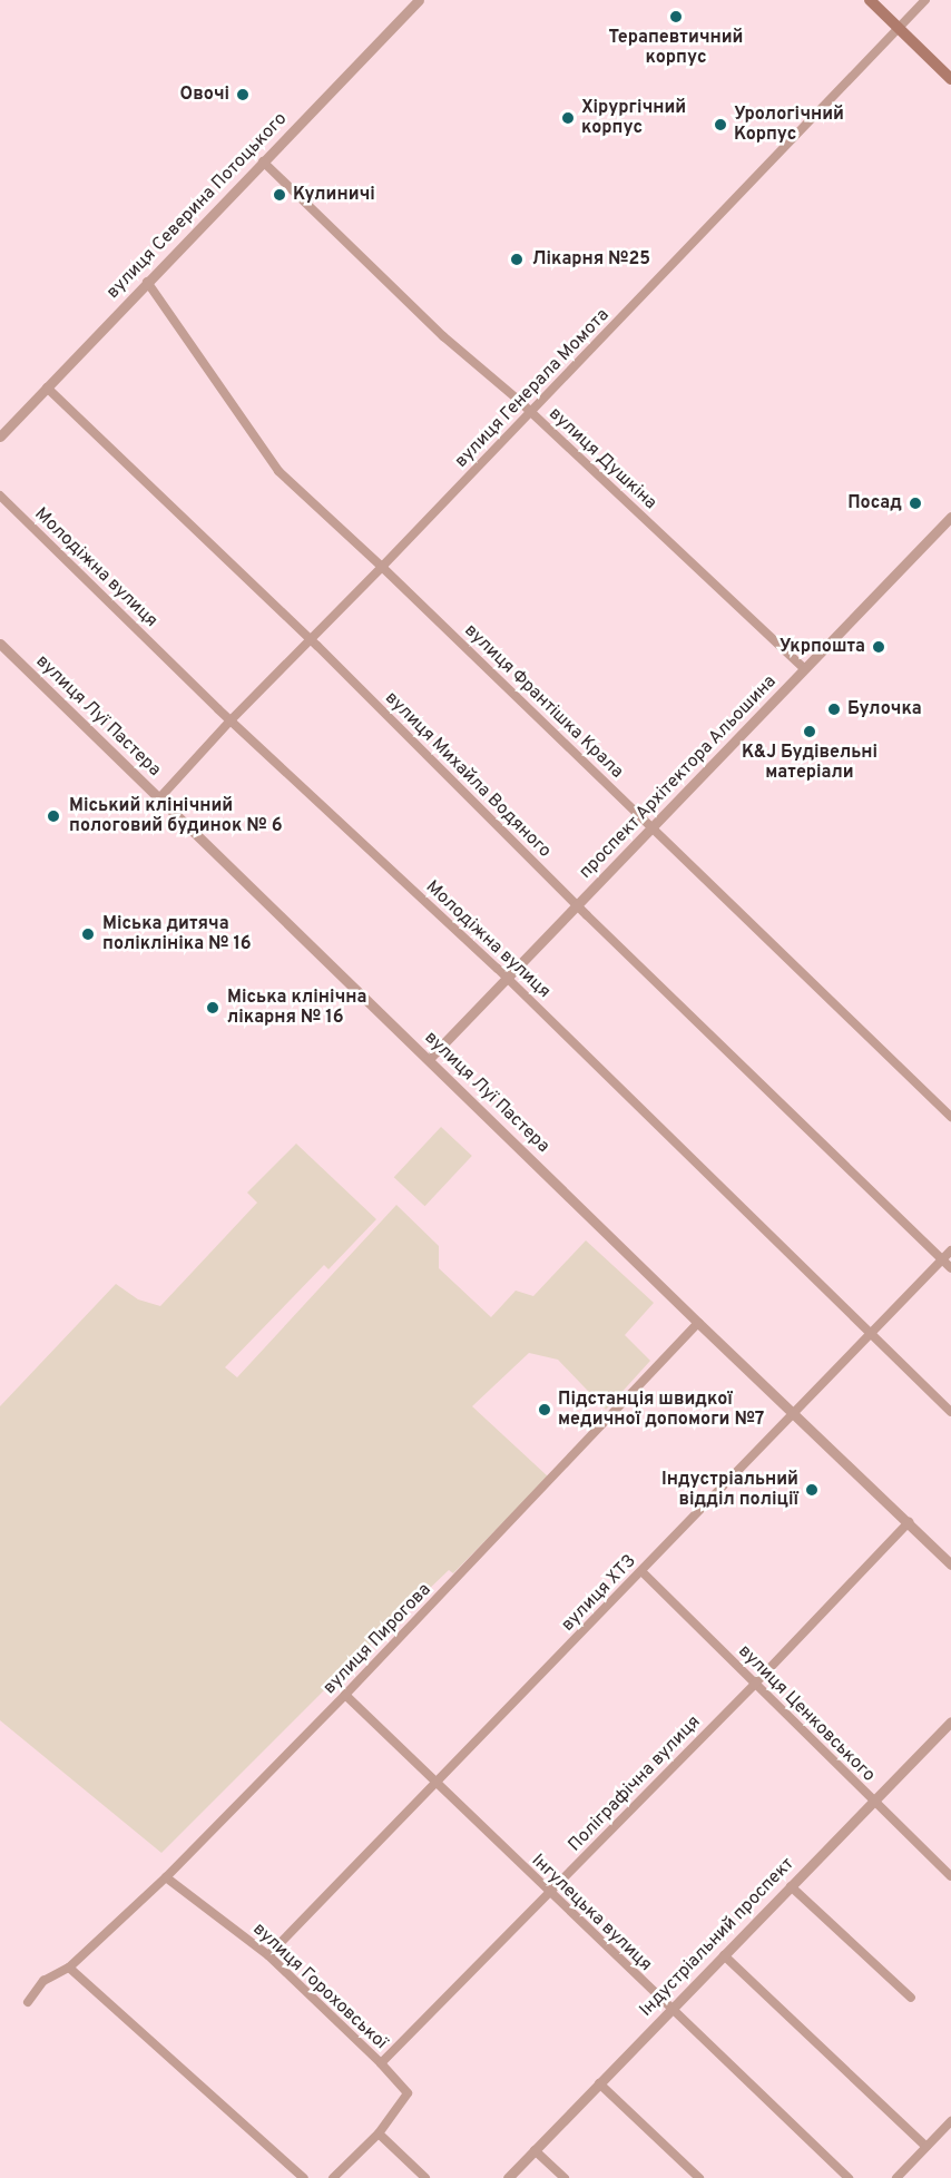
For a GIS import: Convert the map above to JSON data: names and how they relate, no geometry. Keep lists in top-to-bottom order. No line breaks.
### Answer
{"streets":{"street":["вулиця Северина Потоцького","вулиця Генерала Момота","вулиця Душкіна","Молодіжна вулиця","вулиця Франтішка Крала","вулиця Луї Пастера","вулиця Михайла Водяного","проспект Архітектора Альошина","вулиця ХТЗ","вулиця Пирогова","вулиця Ценковського","Поліграфічна вулиця","Інгулецька вулиця","Індустріальний проспект","вулиця Гороховської"]},"crossings":[["вулиця Северина Потоцького","вулиця Душкіна"],["вулиця Северина Потоцького","вулиця Франтішка Крала"],["вулиця Северина Потоцького","вулиця Михайла Водяного"],["вулиця Генерала Момота","вулиця Душкіна"],["вулиця Генерала Момота","Молодіжна вулиця"],["вулиця Генерала Момота","вулиця Франтішка Крала"],["вулиця Генерала Момота","вулиця Луї Пастера"],["вулиця Генерала Момота","вулиця Михайла Водяного"],["вулиця Душкіна","проспект Архітектора Альошина"],["Молодіжна вулиця","проспект Архітектора Альошина"],["Молодіжна вулиця","вулиця ХТЗ"],["вулиця Франтішка Крала","проспект Архітектора Альошина"],["вулиця Луї Пастера","проспект Архітектора Альошина"],["вулиця Луї Пастера","вулиця ХТЗ"],["вулиця Луї Пастера","вулиця Пирогова"],["вулиця Луї Пастера","Поліграфічна вулиця"],["вулиця Михайла Водяного","проспект Архітектора Альошина"],["вулиця Михайла Водяного","вулиця ХТЗ"],["вулиця ХТЗ","вулиця Ценковського"],["вулиця ХТЗ","Інгулецька вулиця"],["вулиця ХТЗ","вулиця Гороховської"],["вулиця Пирогова","Інгулецька вулиця"],["вулиця Пирогова","вулиця Гороховської"],["вулиця Ценковського","Поліграфічна вулиця"],["вулиця Ценковського","Індустріальний проспект"],["Поліграфічна вулиця","Інгулецька вулиця"],["Поліграфічна вулиця","вулиця Гороховської"],["Інгулецька вулиця","Індустріальний проспект"]],"places":["Терапевтичний корпус","Овочі","Хірургічний корпус","Урологічний Корпус","Кулиничі","Лікарня №25","Посад","Укрпошта","Булочка","K&J Будівельні матеріали","Міський клінічний пологовий будинок № 6","Міська дитяча поліклініка № 16","Міська клінічна лікарня № 16","Підстанція швидкої медичної допомоги №7","Індустріальний відділ поліції"]}
